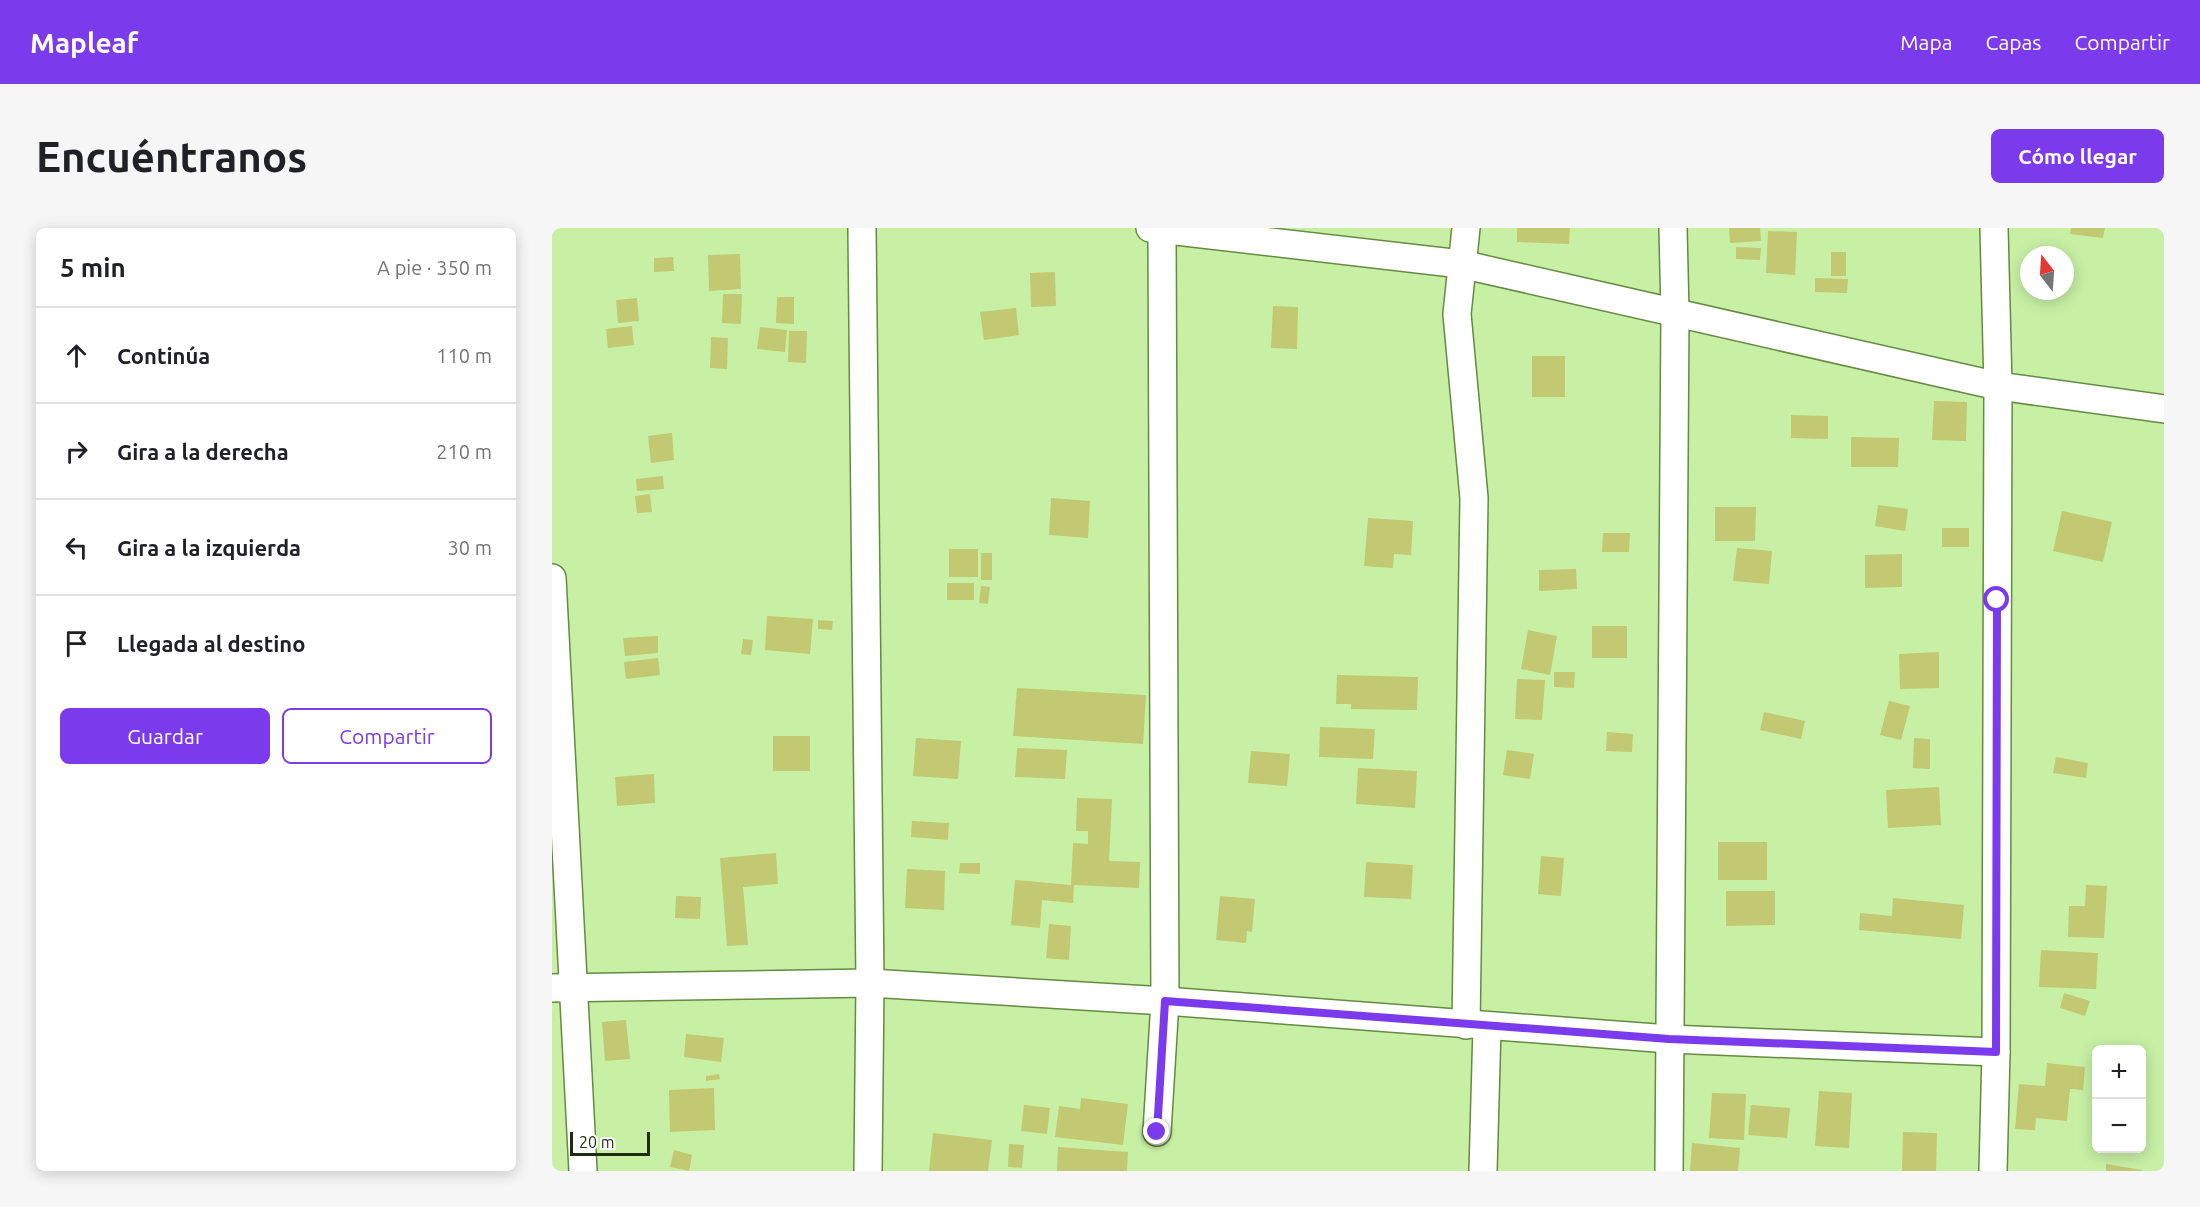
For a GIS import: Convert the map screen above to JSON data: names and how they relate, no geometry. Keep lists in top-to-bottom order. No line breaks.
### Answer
{"scale_bar":"20 m","north":"top","page":{"header":"Mapleaf","nav":["Mapa","Capas","Compartir"],"buttons":["Cómo llegar",["Guardar","Compartir"]],"title":"Encuéntranos","heading":["5 min","A pie · 350 m"],"list":[["Continúa","110 m"],["Gira a la derecha","210 m"],["Gira a la izquierda","30 m"],"Llegada al destino"],"map_buttons":["+","−"],"scale":"20 m"}}
